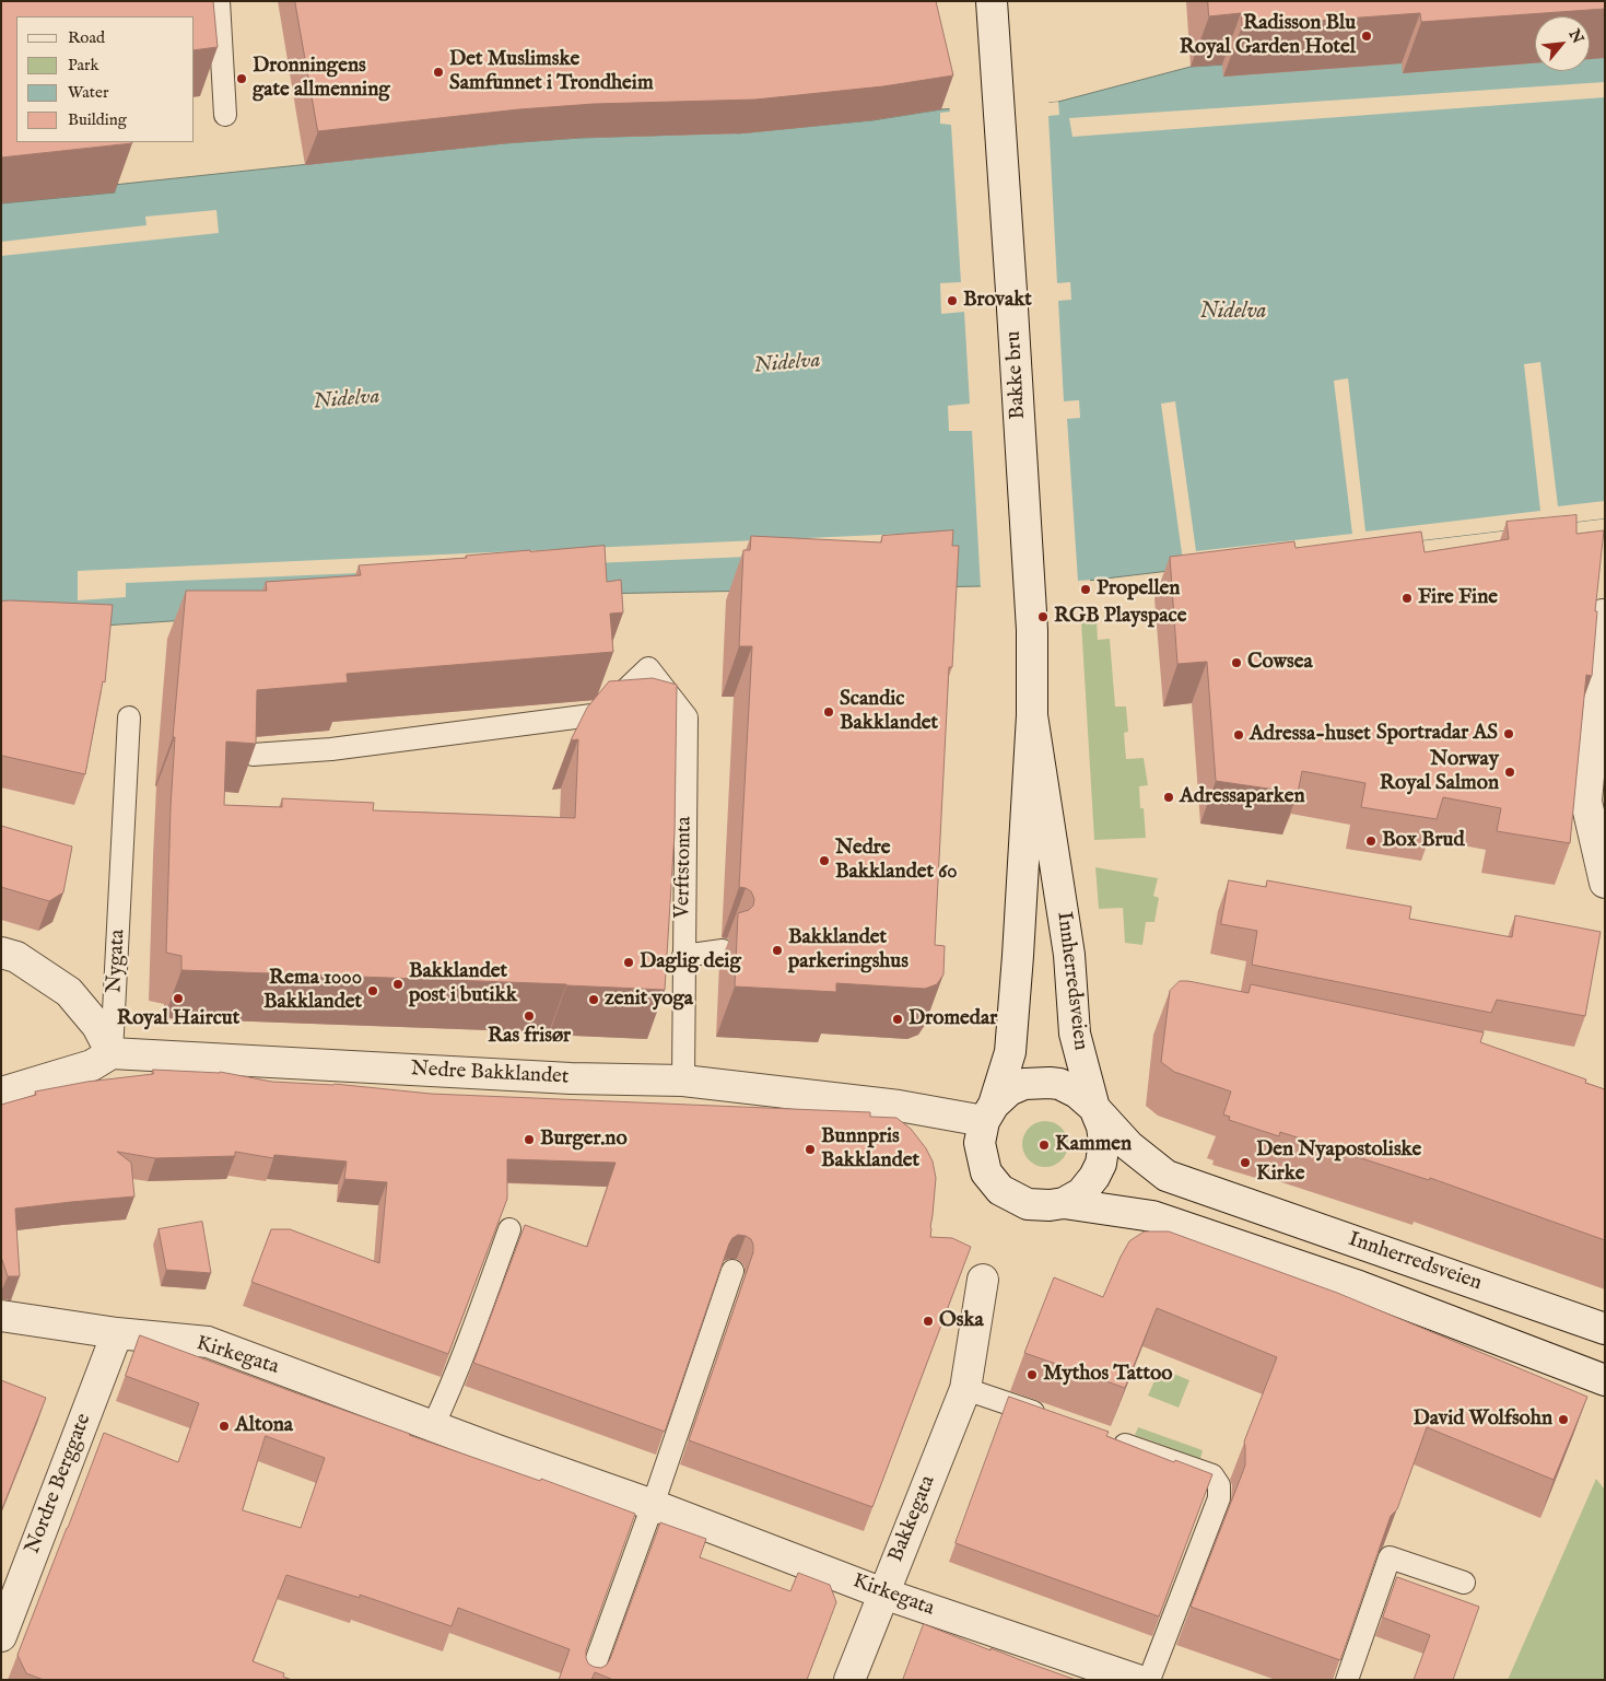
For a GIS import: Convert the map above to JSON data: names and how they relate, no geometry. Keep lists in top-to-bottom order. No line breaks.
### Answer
{"streets":{"street":["Bakke bru","Nygata","Innherredsveien","Nedre Bakklandet","Kirkegata","Nordre Berggate","Bakkegata"],"lane":["Verftstomta"]},"crossings":[["Bakke bru","Innherredsveien"],["Verftstomta","Nedre Bakklandet"],["Nygata","Nedre Bakklandet"],["Innherredsveien","Nedre Bakklandet"],["Kirkegata","Nordre Berggate"],["Kirkegata","Bakkegata"]],"water":["Nidelva"],"places":["Radisson Blu Royal Garden Hotel","Det Muslimske Samfunnet i Trondheim","Dronningens gate allmenning","Brovakt","Propellen","Fire Fine","RGB Playspace","Cowsea","Scandic Bakklandet","Sportradar AS","Adressa-huset","Norway Royal Salmon","Adressaparken","Box Brud","Nedre Bakklandet 60","Bakklandet parkeringshus","Daglig deig","Bakklandet post i butikk","Rema 1000 Bakklandet","Royal Haircut","zenit yoga","Ras frisør","Dromedar","Burger.no","Kammen","Bunnpris Bakklandet","Den Nyapostoliske Kirke","Oska","Mythos Tattoo","David Wolfsohn","Altona"],"legend":["Road","Park","Water","Building"],"north":"top right"}
